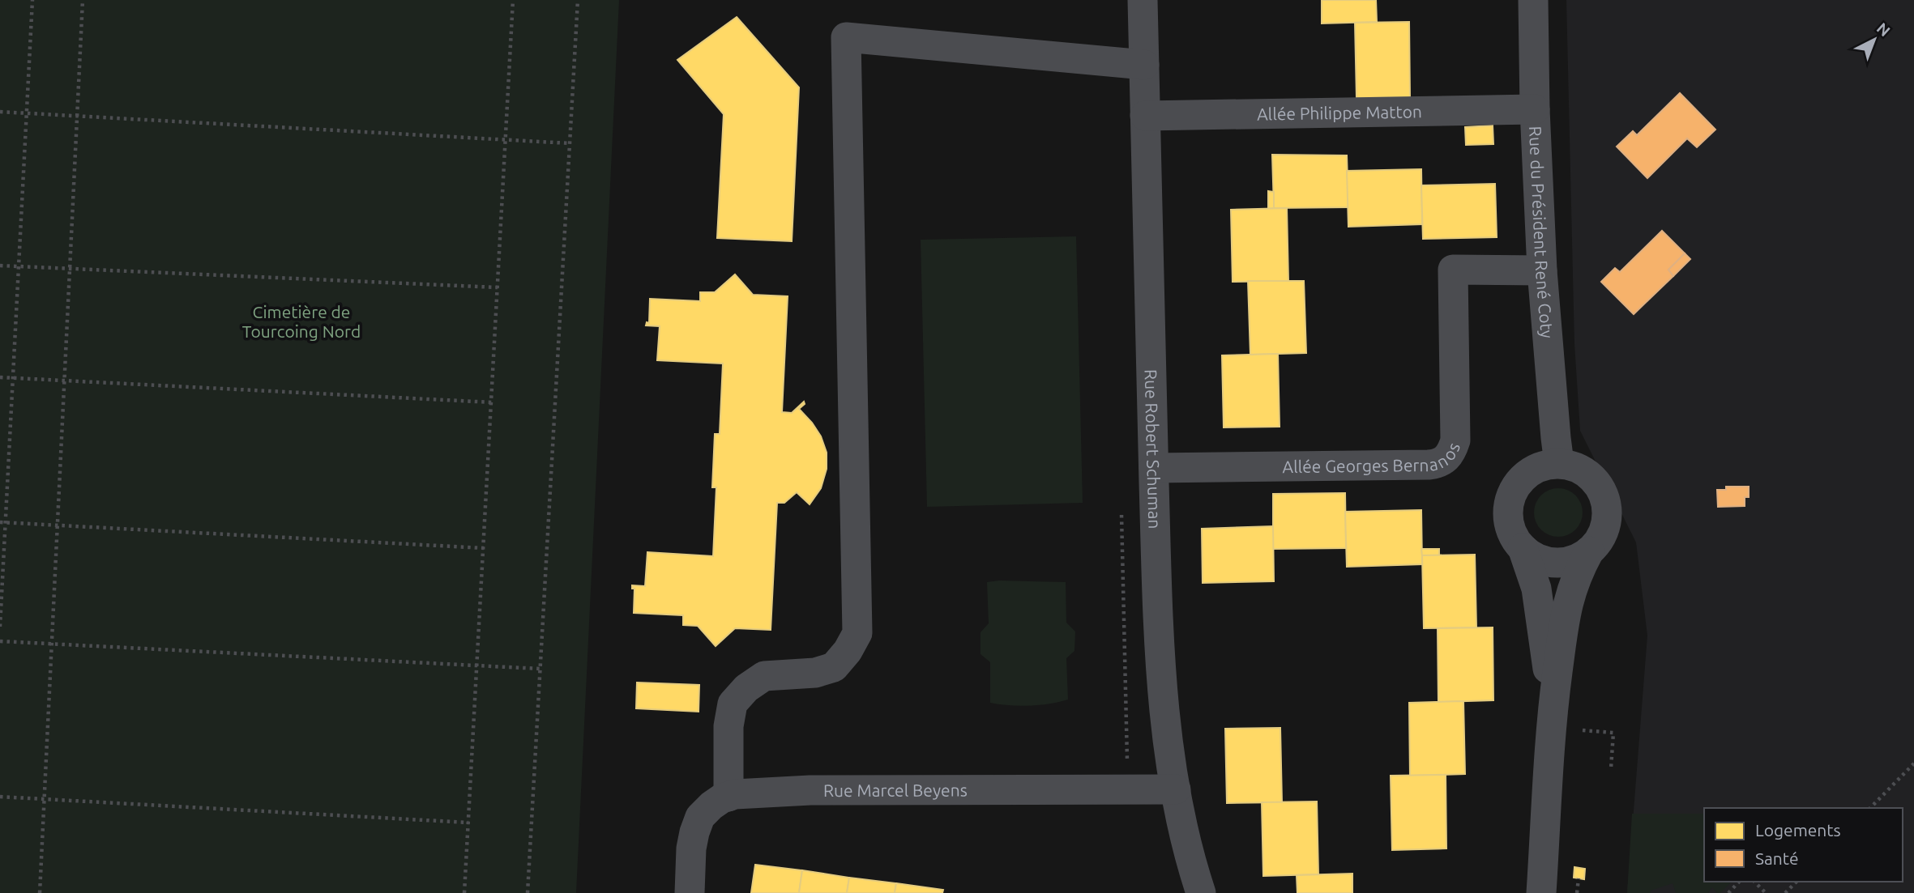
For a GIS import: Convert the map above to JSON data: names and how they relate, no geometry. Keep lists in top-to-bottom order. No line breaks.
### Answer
{"streets":{"street":["Allée Philippe Matton","Rue du Président René Coty","Rue Robert Schuman","Allée Georges Bernanos","Rue Marcel Beyens"]},"crossings":[["Allée Philippe Matton","Rue du Président René Coty"],["Allée Philippe Matton","Rue Robert Schuman"],["Rue du Président René Coty","Allée Georges Bernanos"],["Rue Robert Schuman","Allée Georges Bernanos"],["Rue Robert Schuman","Rue Marcel Beyens"]],"parks":["Cimetière de Tourcoing Nord"],"legend":["Logements","Santé"],"north":"top right"}
